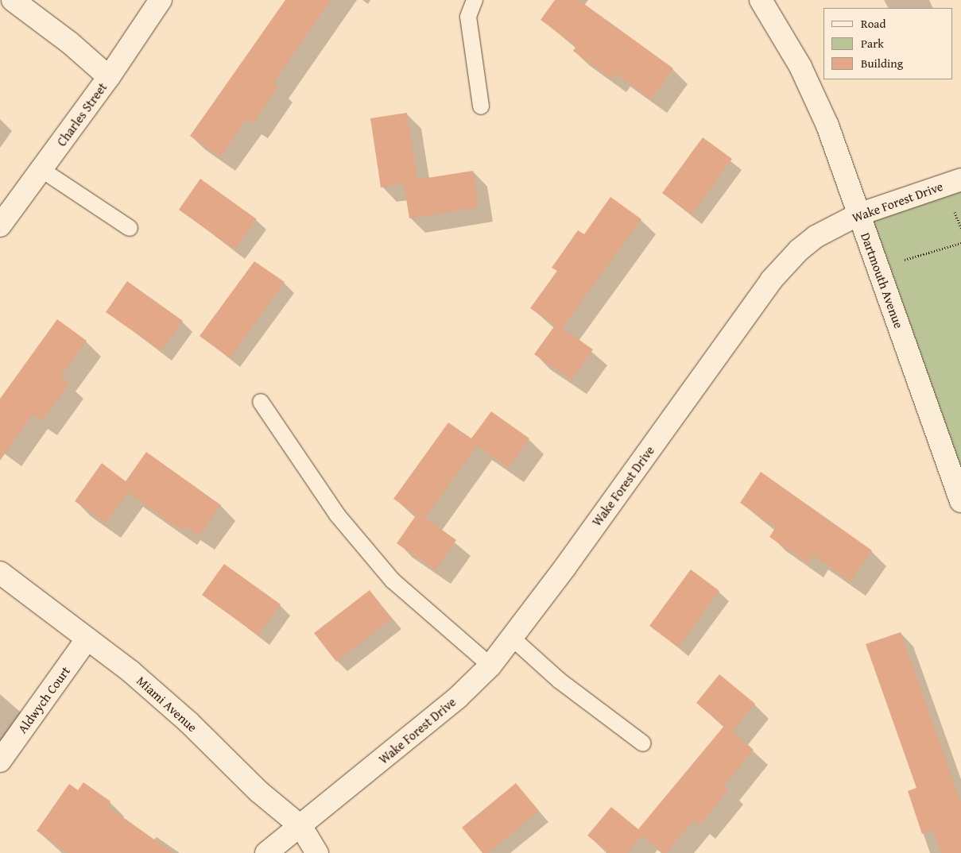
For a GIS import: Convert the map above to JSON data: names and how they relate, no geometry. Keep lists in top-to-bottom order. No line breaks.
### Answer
{"streets":{"street":["Charles Street","Wake Forest Drive","Dartmouth Avenue","Aldwych Court","Miami Avenue"]},"crossings":[["Wake Forest Drive","Dartmouth Avenue"],["Wake Forest Drive","Miami Avenue"],["Aldwych Court","Miami Avenue"]],"legend":["Road","Park","Building"]}
